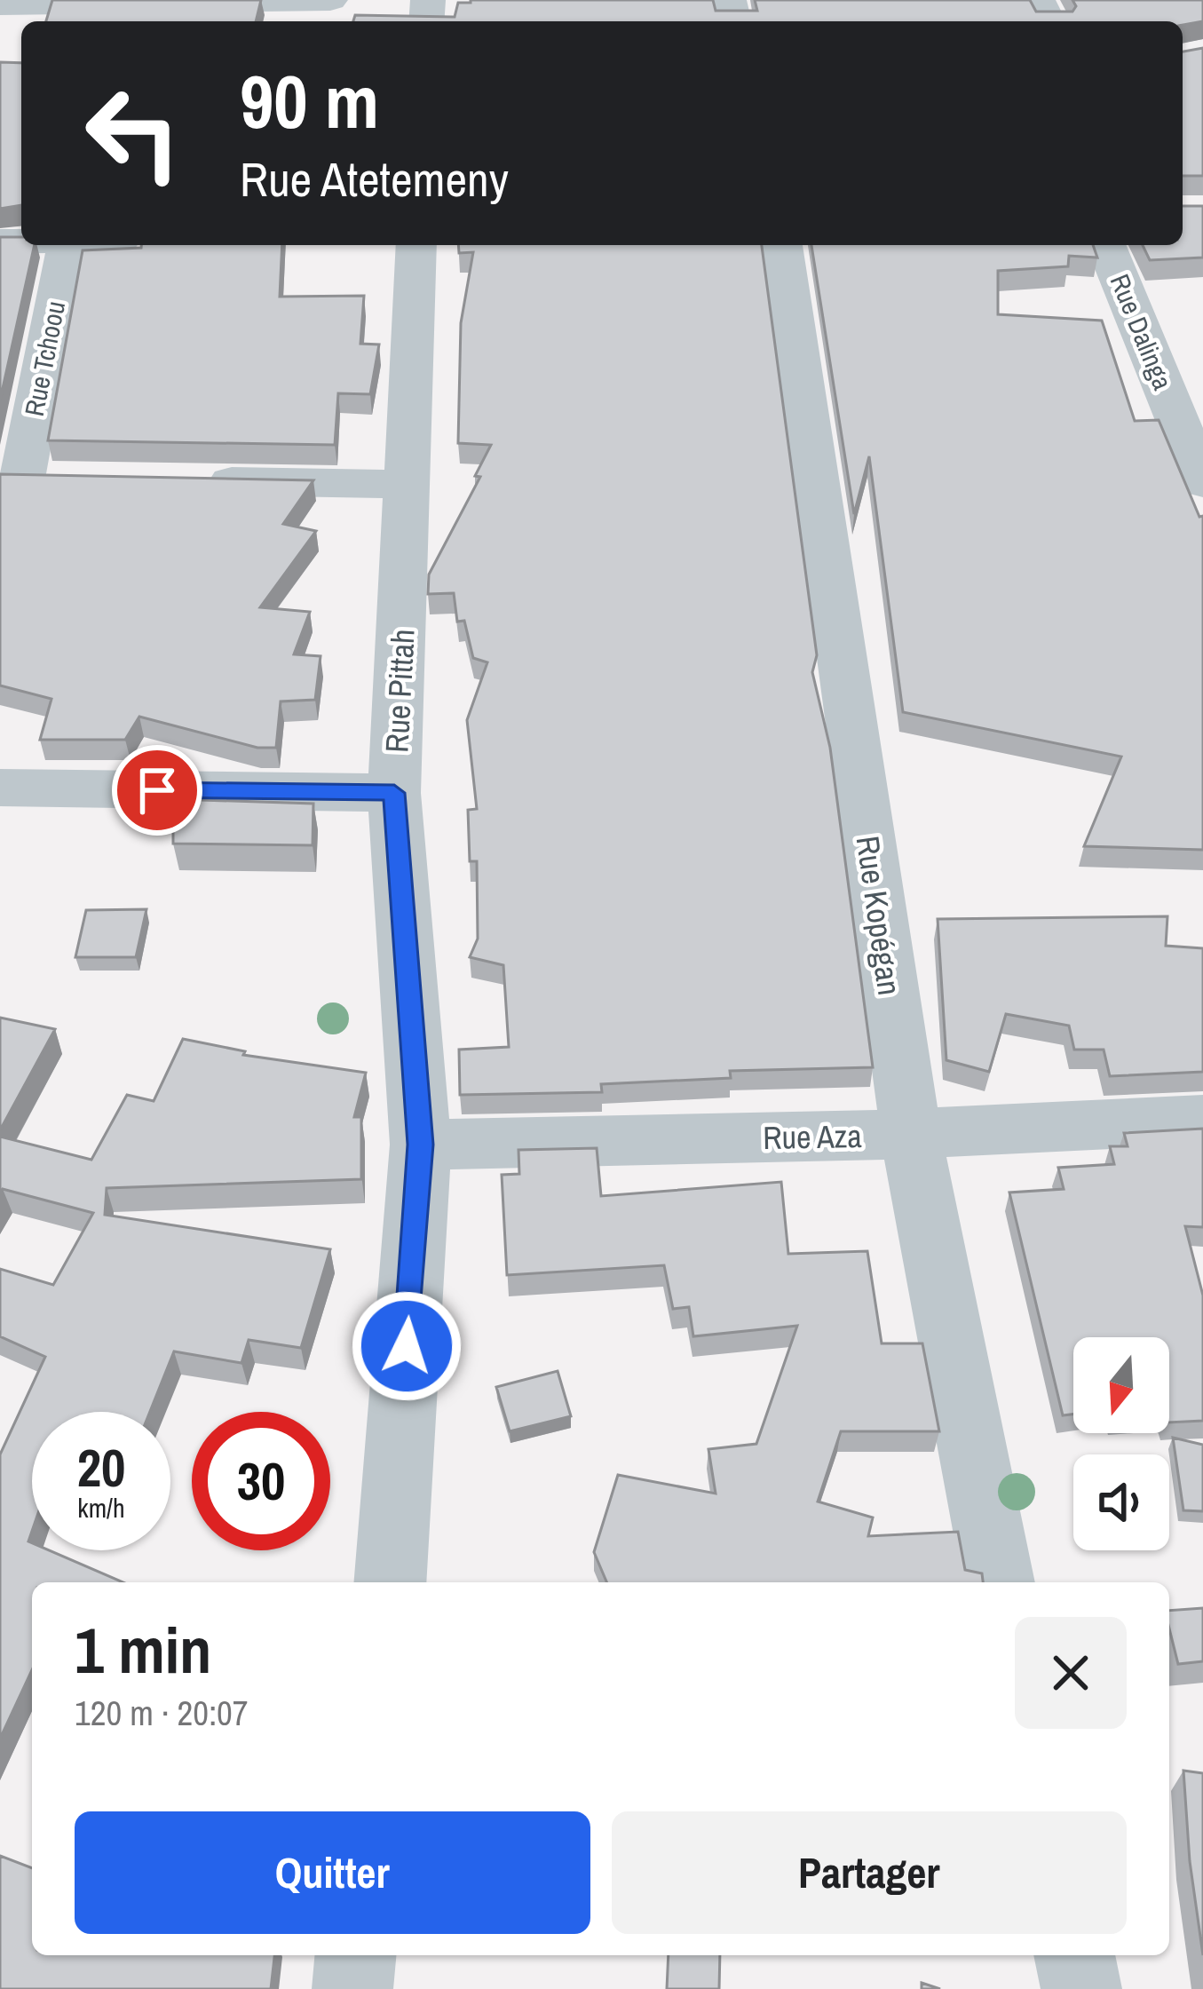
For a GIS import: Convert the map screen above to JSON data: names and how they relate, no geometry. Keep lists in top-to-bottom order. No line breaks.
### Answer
{"streets":{"street":["Rue Dalinga","Rue Tchoou","Rue Pittah","Rue Kopégan","Rue Aza"]},"crossings":[["Rue Pittah","Rue Aza"],["Rue Kopégan","Rue Aza"]],"north":"bottom","page":{"turn":["90 m","Rue Atetemeny"],"speed":"20 km/h","limit":"30","heading":["1 min","120 m · 20:07"],"buttons":["Quitter","Partager"]}}
